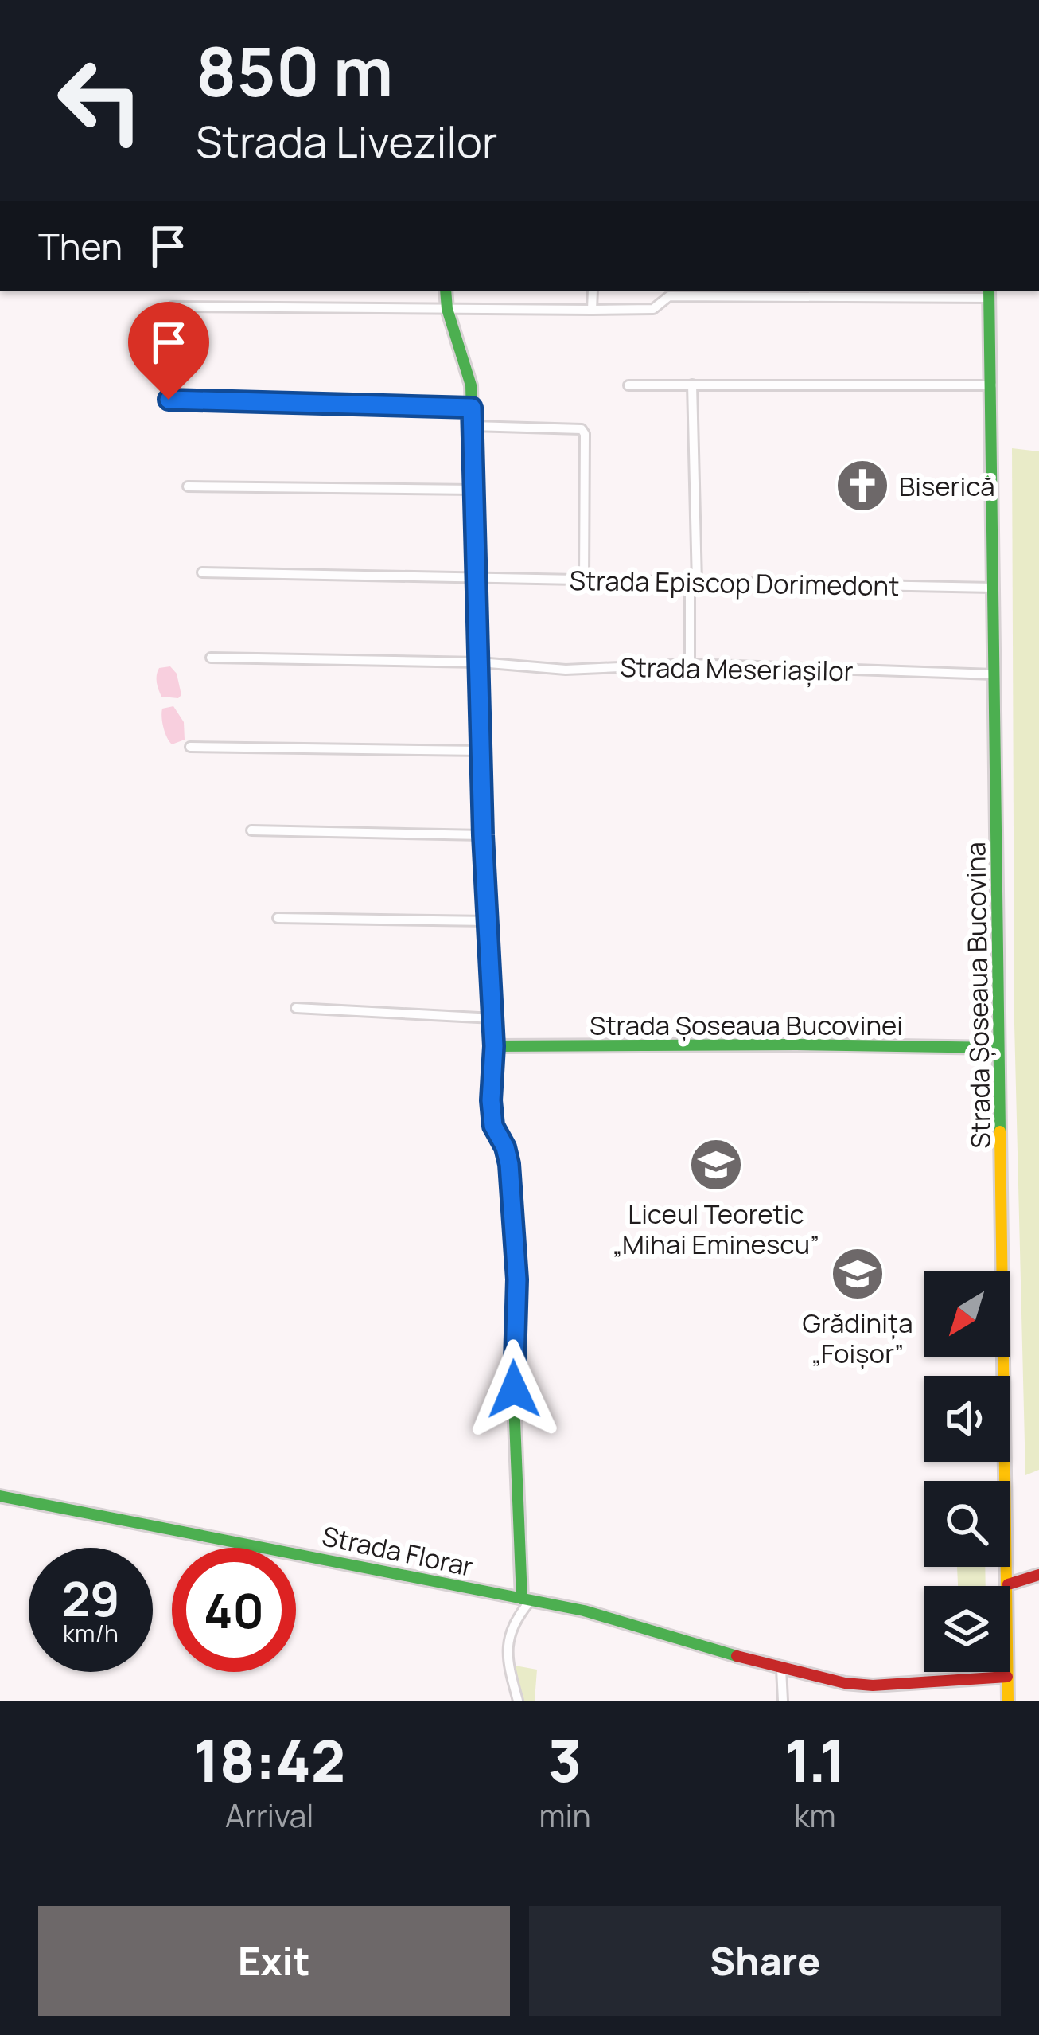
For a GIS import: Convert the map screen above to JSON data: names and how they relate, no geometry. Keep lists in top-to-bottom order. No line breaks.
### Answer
{"streets":{"street":["Strada Episcop Dorimedont","Strada Meseriașilor","Strada Șoseaua Bucovina","Strada Șoseaua Bucovinei","Strada Florar"]},"crossings":[["Strada Episcop Dorimedont","Strada Șoseaua Bucovina"],["Strada Meseriașilor","Strada Șoseaua Bucovina"],["Strada Șoseaua Bucovina","Strada Șoseaua Bucovinei"],["Strada Șoseaua Bucovina","Strada Florar"]],"places":{"church":["Biserică"],"school or university":["Liceul Teoretic „Mihai Eminescu”","Grădinița „Foișor”"]},"north":"bottom left","page":{"turn":["850 m","Strada Livezilor"],"then":"Then","speed":"29 km/h","limit":"40","eta":["18:42","Arrival","3","min","1.1","km"],"buttons":["Exit","Share"]}}
